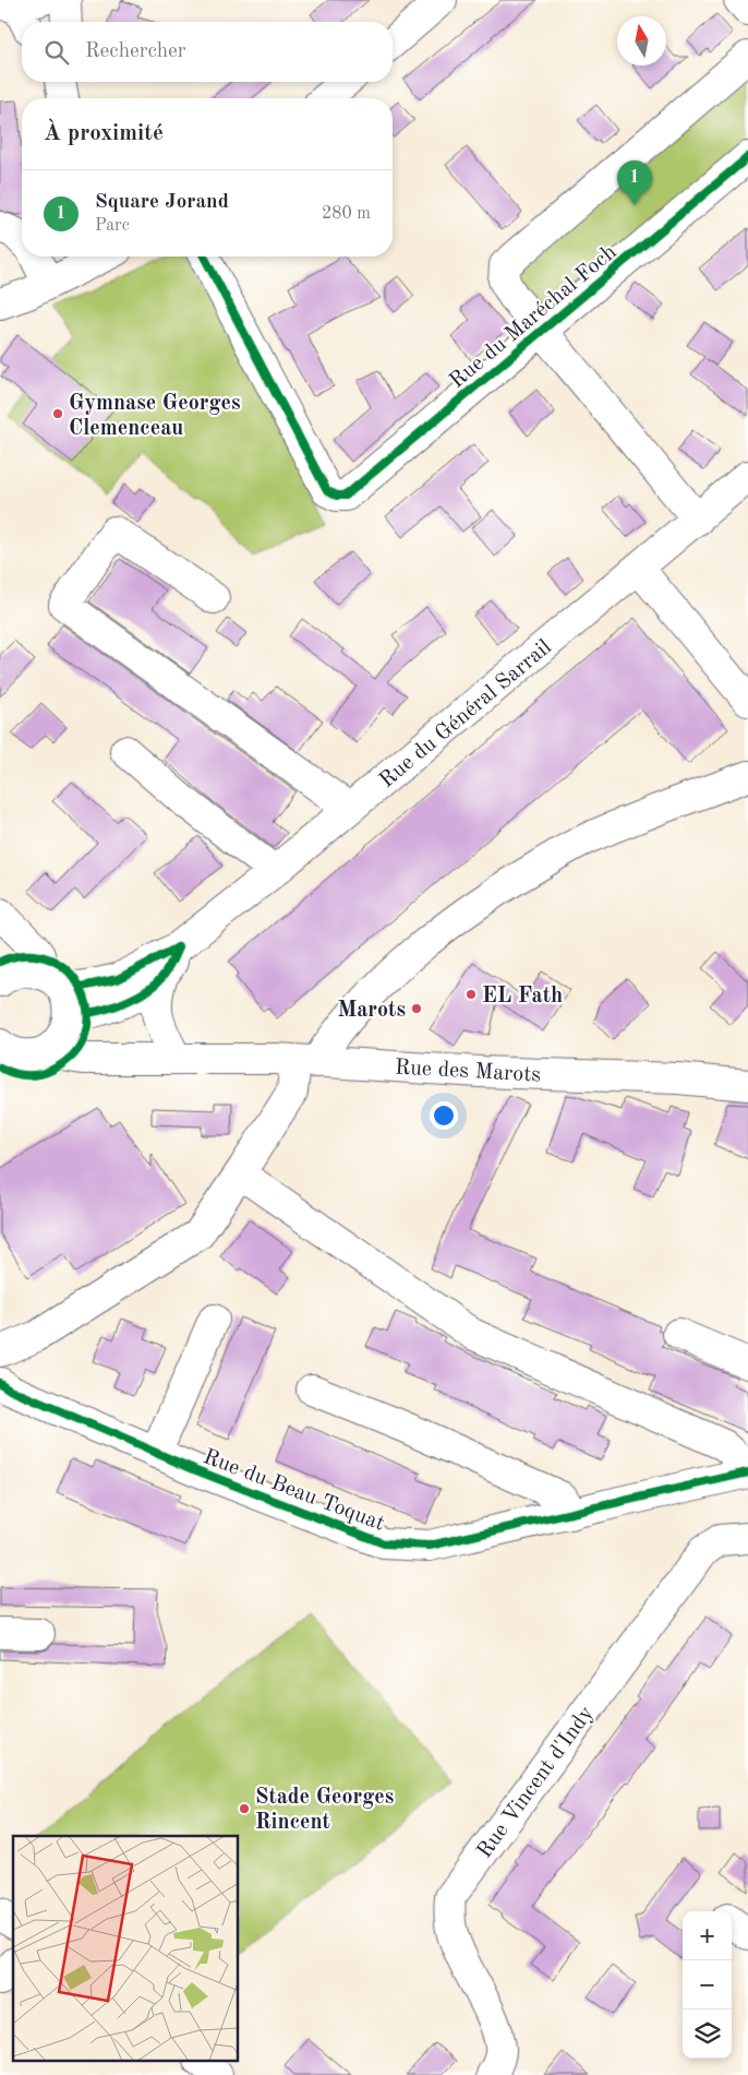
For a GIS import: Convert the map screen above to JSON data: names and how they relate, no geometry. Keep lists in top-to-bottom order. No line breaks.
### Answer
{"streets":{"street":["Rue du Maréchal Foch","Rue du Général Sarrail","Rue des Marots","Rue du Beau Toquat","Rue Vincent d'Indy"]},"crossings":[["Rue du Général Sarrail","Rue des Marots"]],"places":["Gymnase Georges Clemenceau","EL Fath","Marots","Stade Georges Rincent"],"north":"top","page":{"search":"Rechercher","heading":"À proximité","pins":"1","list":[{"mark":"1","name":"Square Jorand","note":"Parc","value":"280 m"}],"map_buttons":["+","−"]}}
